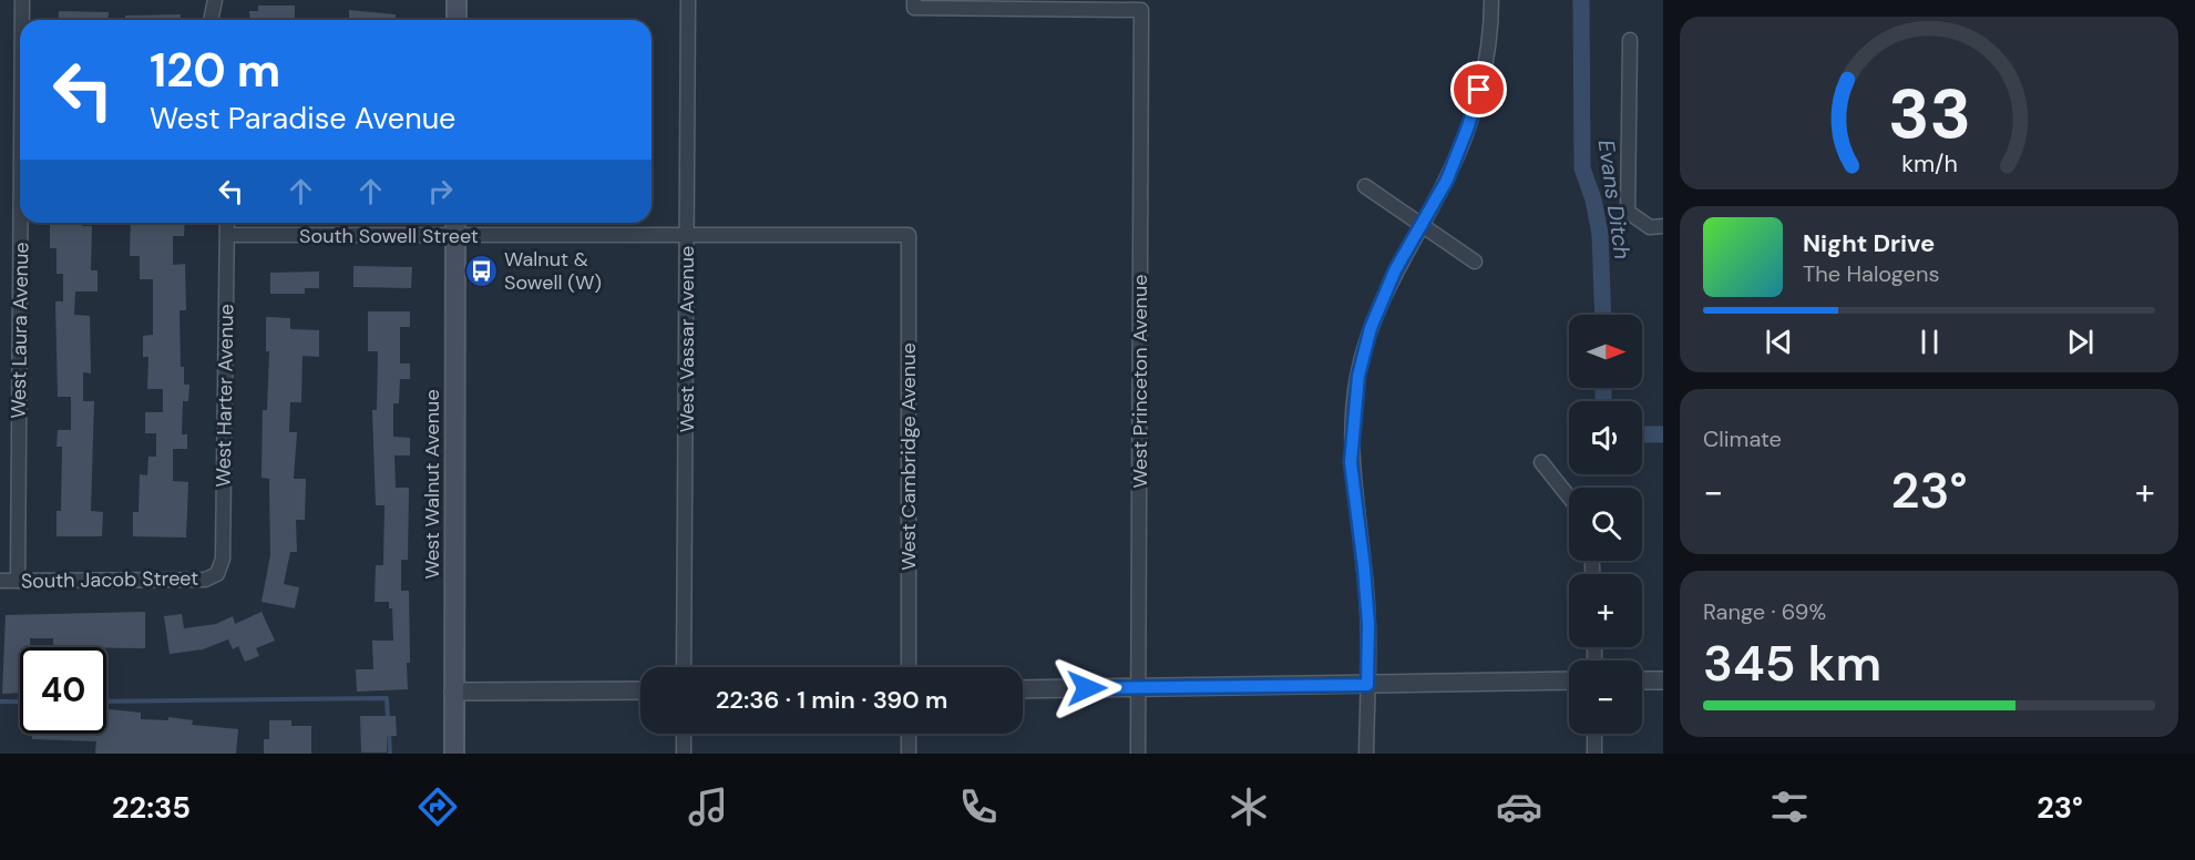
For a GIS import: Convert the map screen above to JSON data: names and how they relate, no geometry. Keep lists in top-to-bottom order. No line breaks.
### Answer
{"streets":{"main road":["West Walnut Avenue"],"street":["South Sowell Street","West Laura Avenue","West Vassar Avenue","West Princeton Avenue","West Harter Avenue","West Cambridge Avenue","South Jacob Street"]},"crossings":[["South Sowell Street","West Vassar Avenue"],["South Sowell Street","West Harter Avenue"],["South Sowell Street","West Cambridge Avenue"],["South Sowell Street","West Walnut Avenue"],["West Laura Avenue","South Jacob Street"],["West Harter Avenue","South Jacob Street"]],"water":["Evans Ditch"],"places":{"bus stop":["Walnut & Sowell (W)"]},"north":"right","page":{"turn":["120 m","West Paradise Avenue"],"song":["Night Drive","The Halogens"],"map_buttons":["+","−"],"tile":["Climate",["Range · 69%","345 km"]],"heat":["−","23°","+"],"limit":"40","trip":"22:36 · 1 min · 390 m","tabs":["22:35","23°"],"gauge":["33","km/h"]}}
